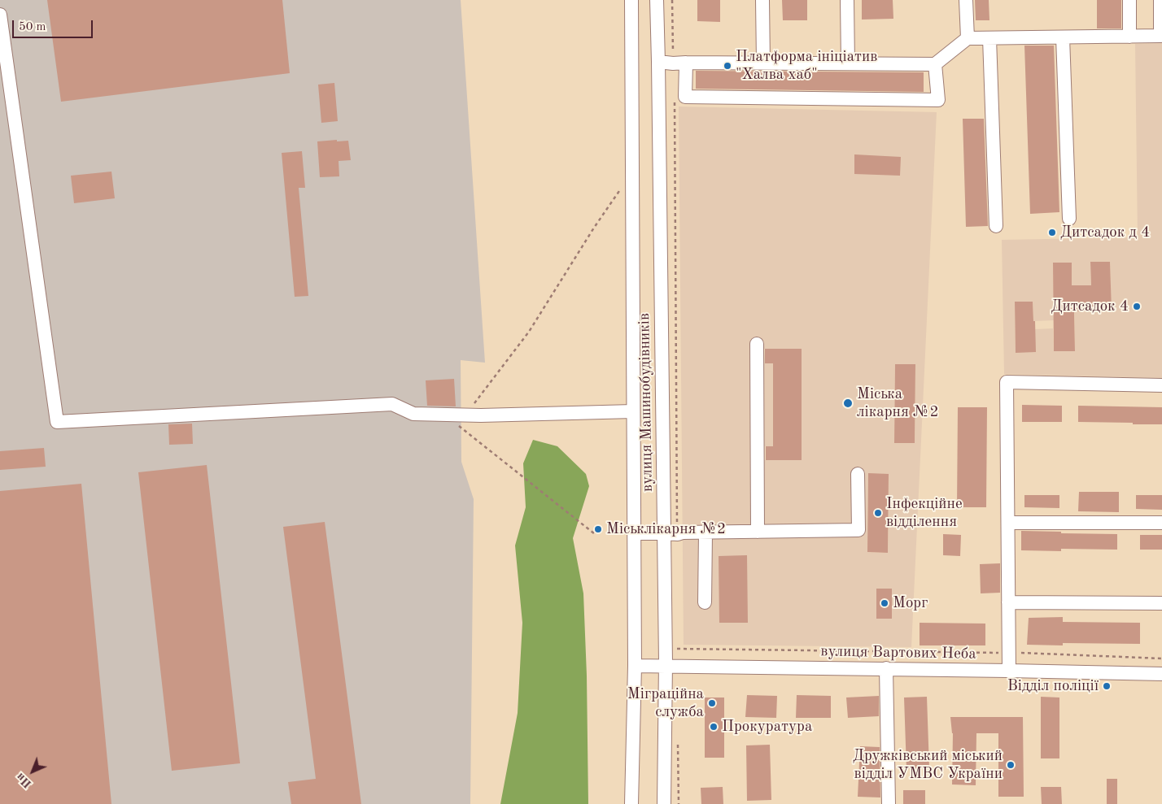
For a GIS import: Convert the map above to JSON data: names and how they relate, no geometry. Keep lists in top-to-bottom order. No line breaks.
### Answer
{"streets":{"street":["вулиця Машинобудівників","вулиця Вартових Неба"]},"crossings":[["вулиця Машинобудівників","вулиця Вартових Неба"]],"places":["Платформа ініціатив \"Халва хаб\"","Дитсадок д 4","Дитсадок 4","Міська лікарня №2","Інфекційне відділення","Міськлікарня №2","Морг","Відділ поліції","Міграційна служба","Прокуратура","Дружківський міський відділ УМВС України"],"scale_bar":"50 m","north":"bottom left"}
